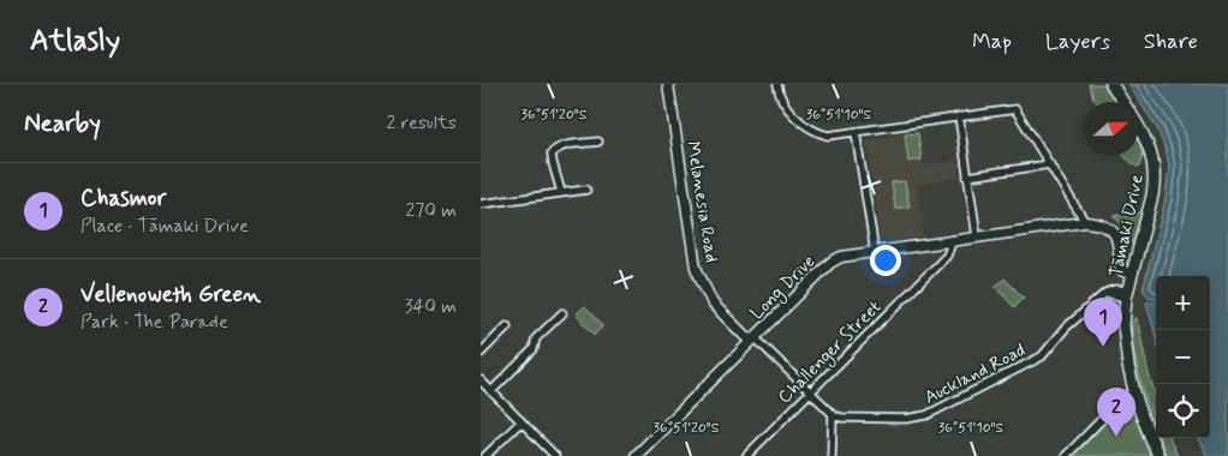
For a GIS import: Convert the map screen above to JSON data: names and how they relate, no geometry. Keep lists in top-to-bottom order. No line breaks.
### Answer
{"streets":{"main road":["Tāmaki Drive"],"street":["Melanesia Road","Long Drive","Challenger Street","Auckland Road"]},"crossings":[["Melanesia Road","Long Drive"],["Tāmaki Drive","Long Drive"],["Tāmaki Drive","Auckland Road"],["Long Drive","Challenger Street"]],"north":"right","page":{"header":"Atlasly","nav":["Map","Layers","Share"],"heading":["Nearby","2 results"],"list":[{"mark":"1","name":"Chasmor","note":"Place · Tāmaki Drive","value":"270 m"},{"mark":"2","name":"Vellenoweth Green","note":"Park · The Parade","value":"340 m"}],"map_buttons":["+","−"],"pins":["1","2"]},"coordinates":["36°51'20\"S","36°51'10\"S"]}
